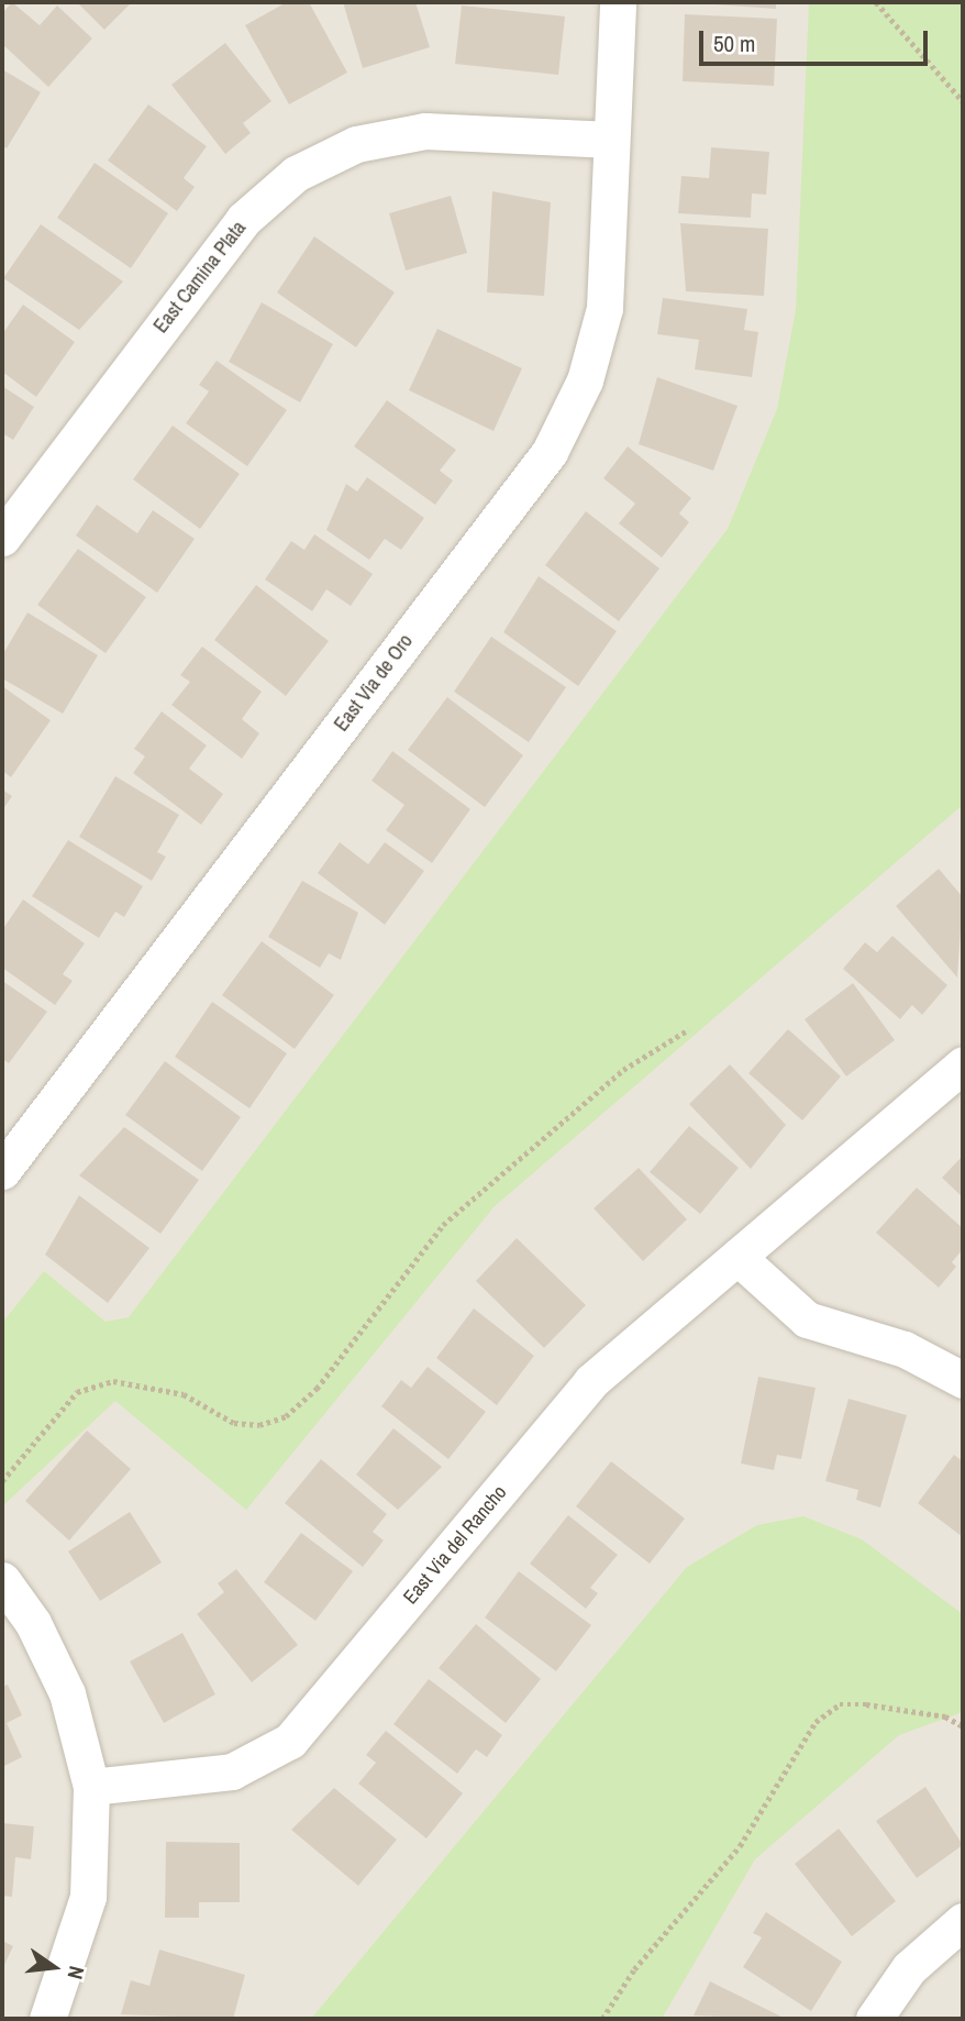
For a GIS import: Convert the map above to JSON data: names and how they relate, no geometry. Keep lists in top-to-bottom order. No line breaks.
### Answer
{"streets":{"street":["East Camina Plata","East Via de Oro","East Via del Rancho"]},"crossings":[["East Camina Plata","East Via de Oro"]],"scale_bar":"50 m","north":"right"}
